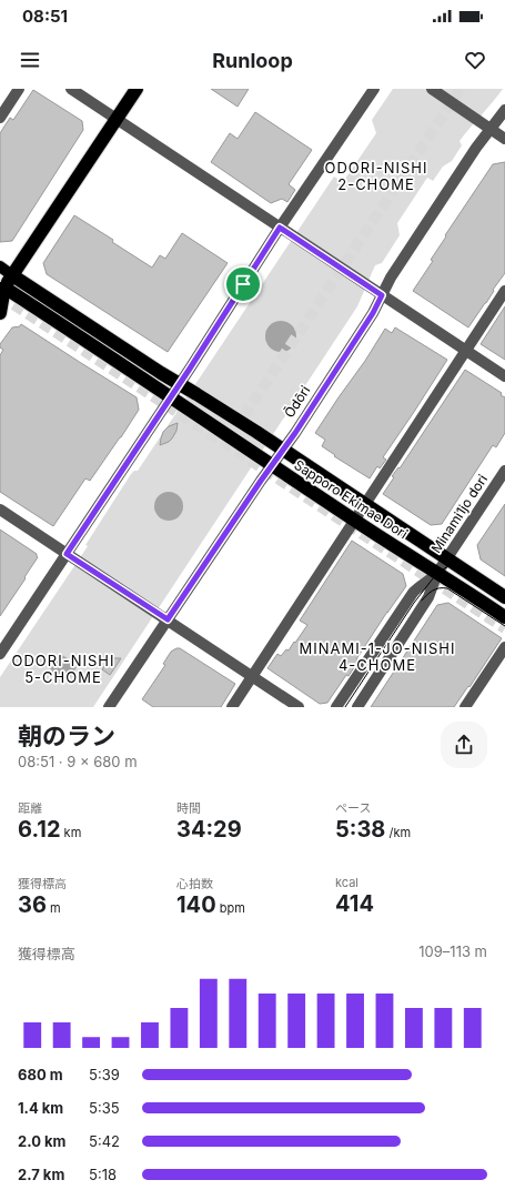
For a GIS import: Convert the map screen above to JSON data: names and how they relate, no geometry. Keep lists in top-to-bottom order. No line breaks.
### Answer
{"streets":{"highway":["Sapporo Ekimae Dori"],"street":["Ōdōri","Minami1jo dori"]},"crossings":[["Ōdōri","Sapporo Ekimae Dori"],["Sapporo Ekimae Dori","Minami1jo dori"]],"districts":["ODORI-NISHI 2-CHOME","MINAMI-1-JO-NISHI 4-CHOME","ODORI-NISHI 5-CHOME"],"page":{"status":"08:51","header":"Runloop","heading":["朝のラン","08:51 · 9 × 680 m"],"stats":[["距離","6.12 km"],["時間","34:29"],["ペース","5:38 /km"],["獲得標高","36 m"],["心拍数","140 bpm"],["kcal","414"]],"chart":["獲得標高","109–113 m"],"list":[{"name":"680 m","note":"5:39"},{"name":"1.4 km","note":"5:35"},{"name":"2.0 km","note":"5:42"},{"name":"2.7 km","note":"5:18"}]}}
